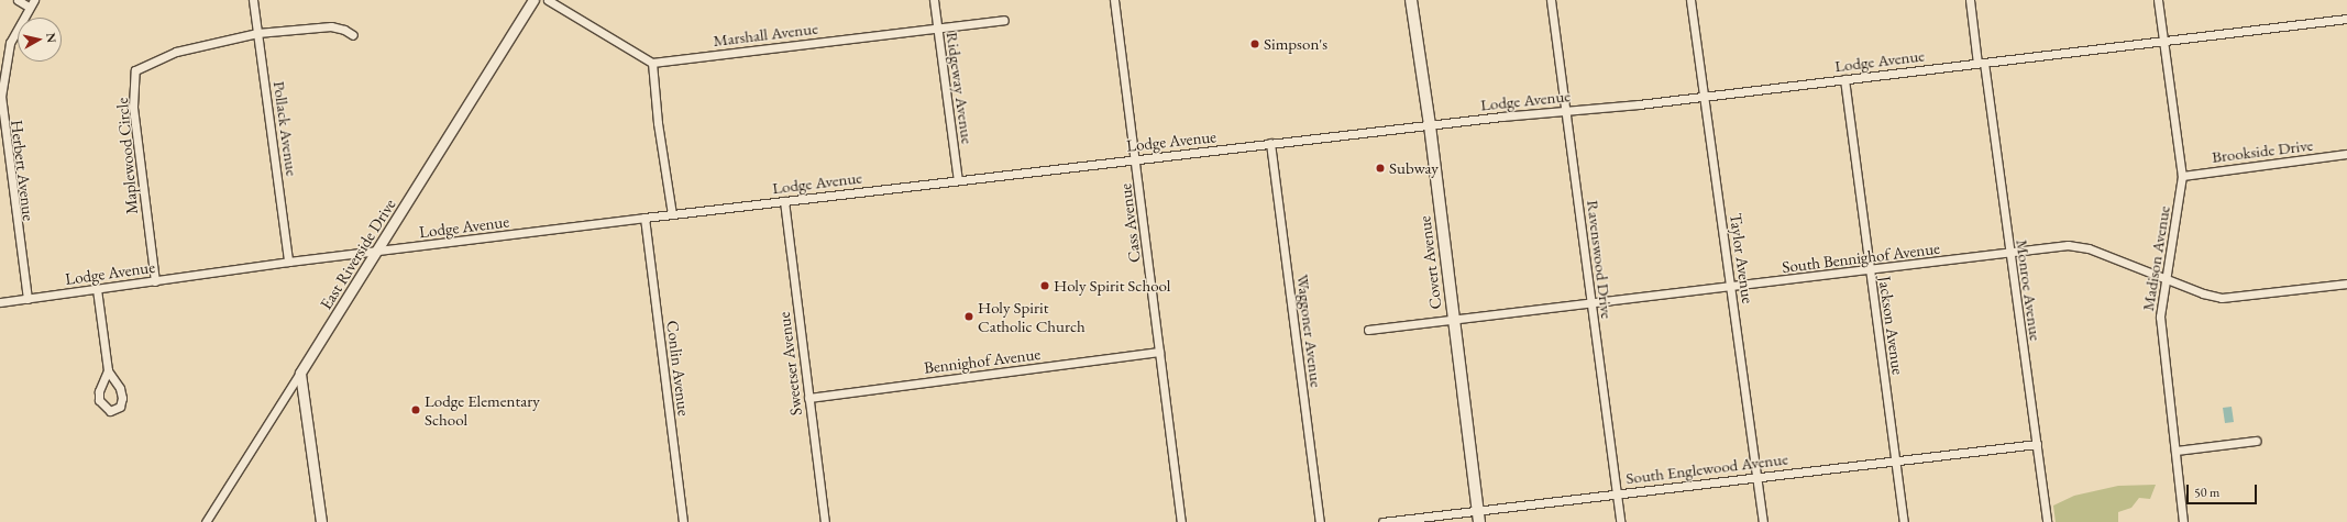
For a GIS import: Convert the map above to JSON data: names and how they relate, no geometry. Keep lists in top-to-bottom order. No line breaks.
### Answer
{"streets":{"main road":["Covert Avenue"],"street":["Marshall Avenue","Lodge Avenue","Ridgeway Avenue","Pollack Avenue","Brookside Drive","Maplewood Circle","Herbert Avenue","Cass Avenue","East Riverside Drive","South Bennighof Avenue","Taylor Avenue","Madison Avenue","Ravenswood Drive","Monroe Avenue","Jackson Avenue","Waggoner Avenue","Bennighof Avenue","Sweetser Avenue","Conlin Avenue","South Englewood Avenue"]},"crossings":[["Marshall Avenue","Ridgeway Avenue"],["Lodge Avenue","Ridgeway Avenue"],["Lodge Avenue","Pollack Avenue"],["Lodge Avenue","Maplewood Circle"],["Lodge Avenue","Herbert Avenue"],["Lodge Avenue","Cass Avenue"],["Lodge Avenue","East Riverside Drive"],["Lodge Avenue","Taylor Avenue"],["Lodge Avenue","Madison Avenue"],["Lodge Avenue","Ravenswood Drive"],["Lodge Avenue","Covert Avenue"],["Lodge Avenue","Monroe Avenue"],["Lodge Avenue","Jackson Avenue"],["Lodge Avenue","Waggoner Avenue"],["Lodge Avenue","Sweetser Avenue"],["Lodge Avenue","Conlin Avenue"],["Pollack Avenue","Maplewood Circle"],["Brookside Drive","Madison Avenue"],["Cass Avenue","Bennighof Avenue"],["South Bennighof Avenue","Taylor Avenue"],["South Bennighof Avenue","Madison Avenue"],["South Bennighof Avenue","Ravenswood Drive"],["South Bennighof Avenue","Covert Avenue"],["South Bennighof Avenue","Monroe Avenue"],["South Bennighof Avenue","Jackson Avenue"],["Taylor Avenue","South Englewood Avenue"],["Ravenswood Drive","South Englewood Avenue"],["Covert Avenue","South Englewood Avenue"],["Monroe Avenue","South Englewood Avenue"],["Jackson Avenue","South Englewood Avenue"],["Bennighof Avenue","Sweetser Avenue"]],"places":["Simpson's","Subway","Holy Spirit School","Holy Spirit Catholic Church","Lodge Elementary School"],"scale_bar":"50 m","north":"right"}
